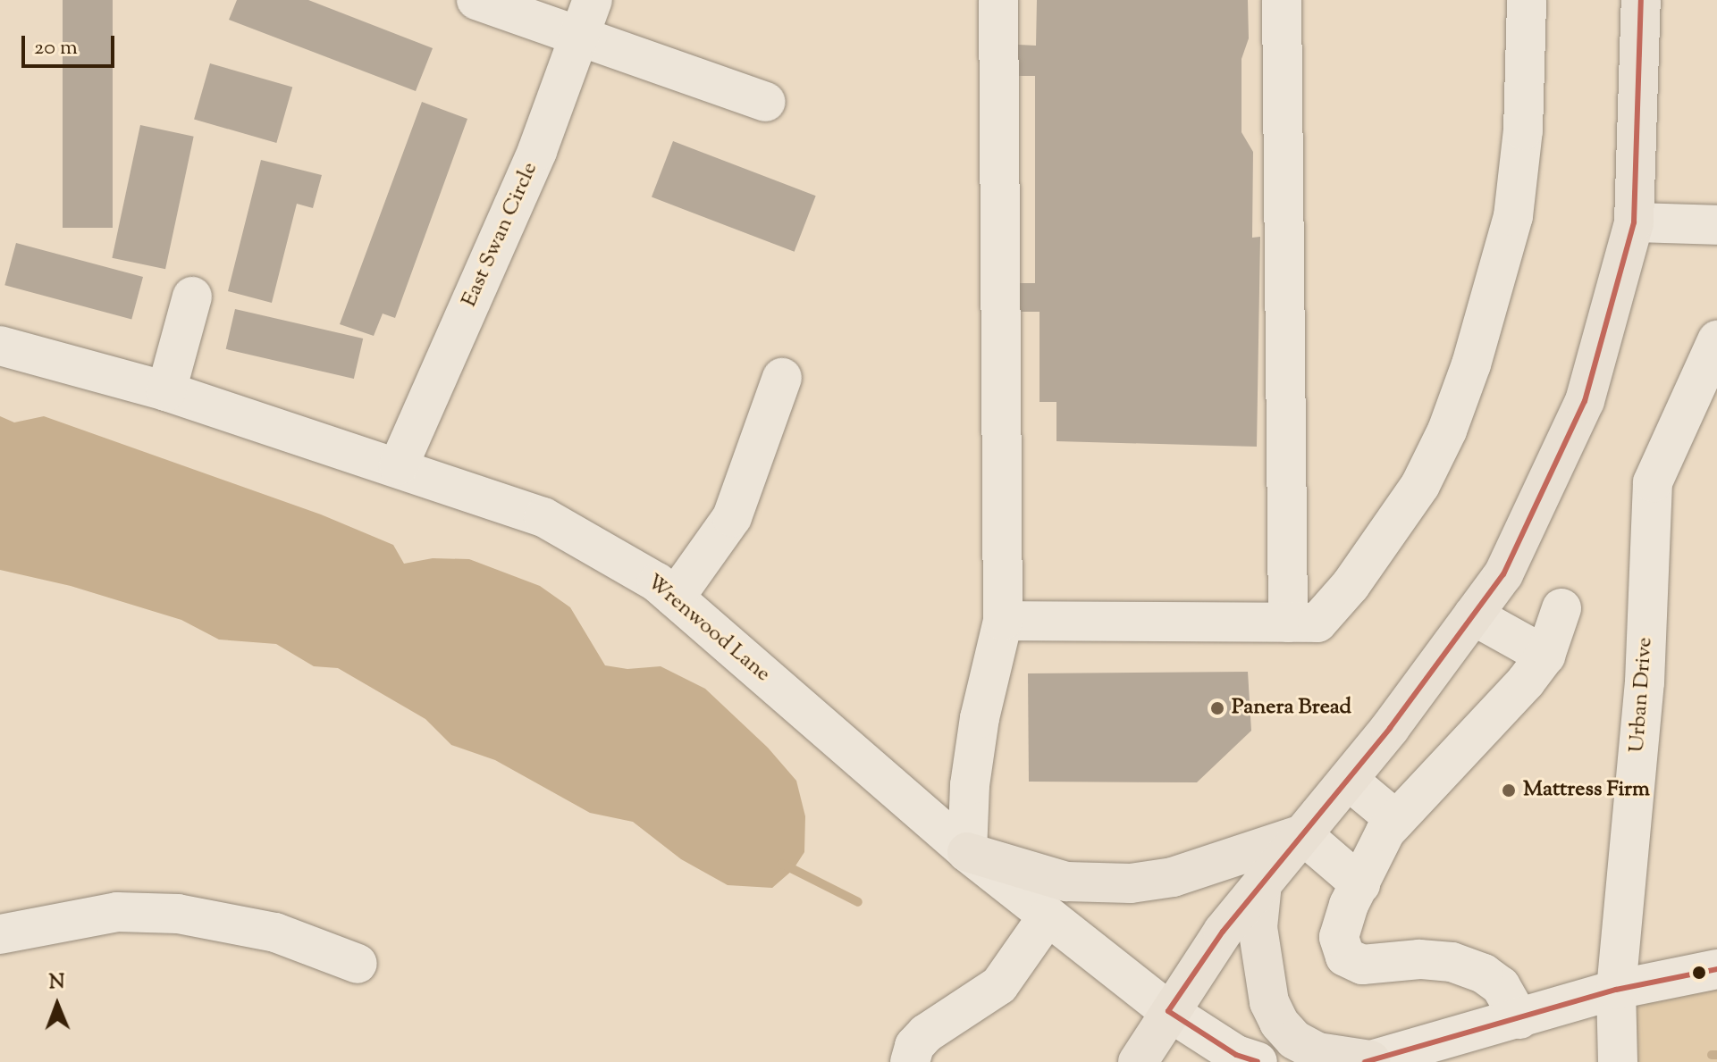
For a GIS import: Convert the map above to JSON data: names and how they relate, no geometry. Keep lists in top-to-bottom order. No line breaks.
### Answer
{"streets":{"street":["East Swan Circle","Wrenwood Lane","Urban Drive"]},"crossings":[["East Swan Circle","Wrenwood Lane"]],"places":["Panera Bread","Mattress Firm"],"scale_bar":"20 m","north":"top"}
